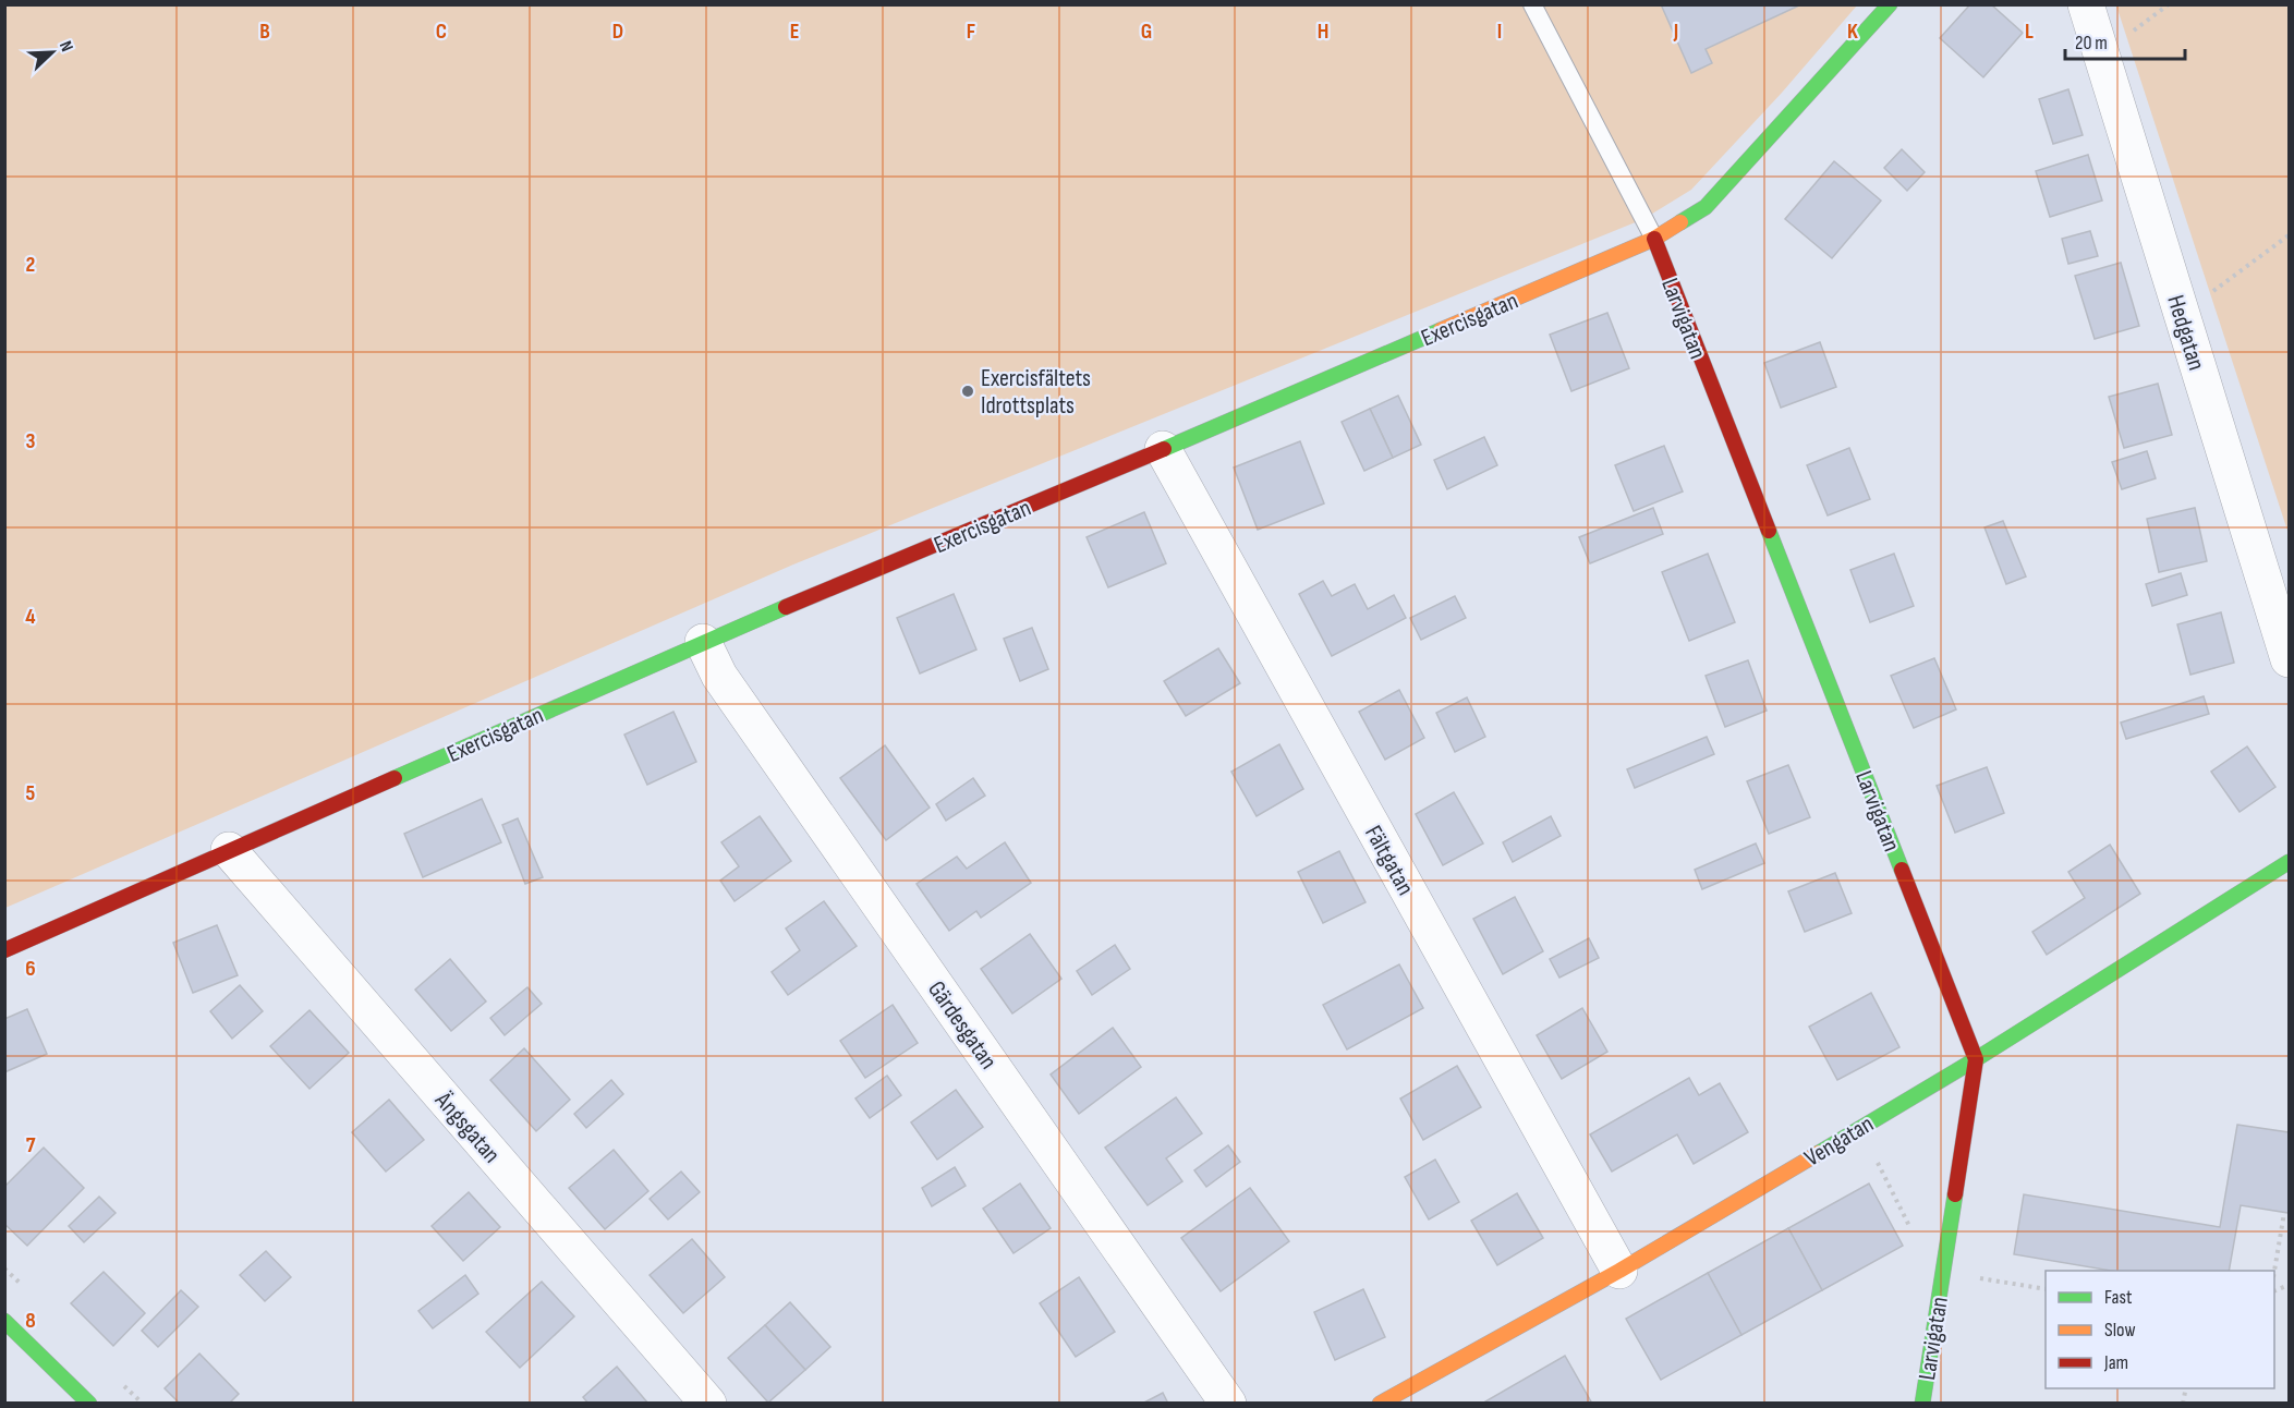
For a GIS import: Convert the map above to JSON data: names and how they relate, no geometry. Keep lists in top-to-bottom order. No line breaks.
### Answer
{"streets":{"street":["Exercisgatan","Larvigatan","Hedgatan","Fältgatan","Gärdesgatan","Ängsgatan","Vengatan"]},"crossings":[["Exercisgatan","Larvigatan"],["Exercisgatan","Fältgatan"],["Exercisgatan","Gärdesgatan"],["Exercisgatan","Ängsgatan"],["Larvigatan","Vengatan"],["Fältgatan","Vengatan"]],"places":["Exercisfältets Idrottsplats"],"legend":["Fast","Slow","Jam"],"scale_bar":"20 m","north":"top right","grid":{"columns":["B","C","D","E","F","G","H","I","J","K","L"],"rows":["2","3","4","5","6","7","8"]}}
